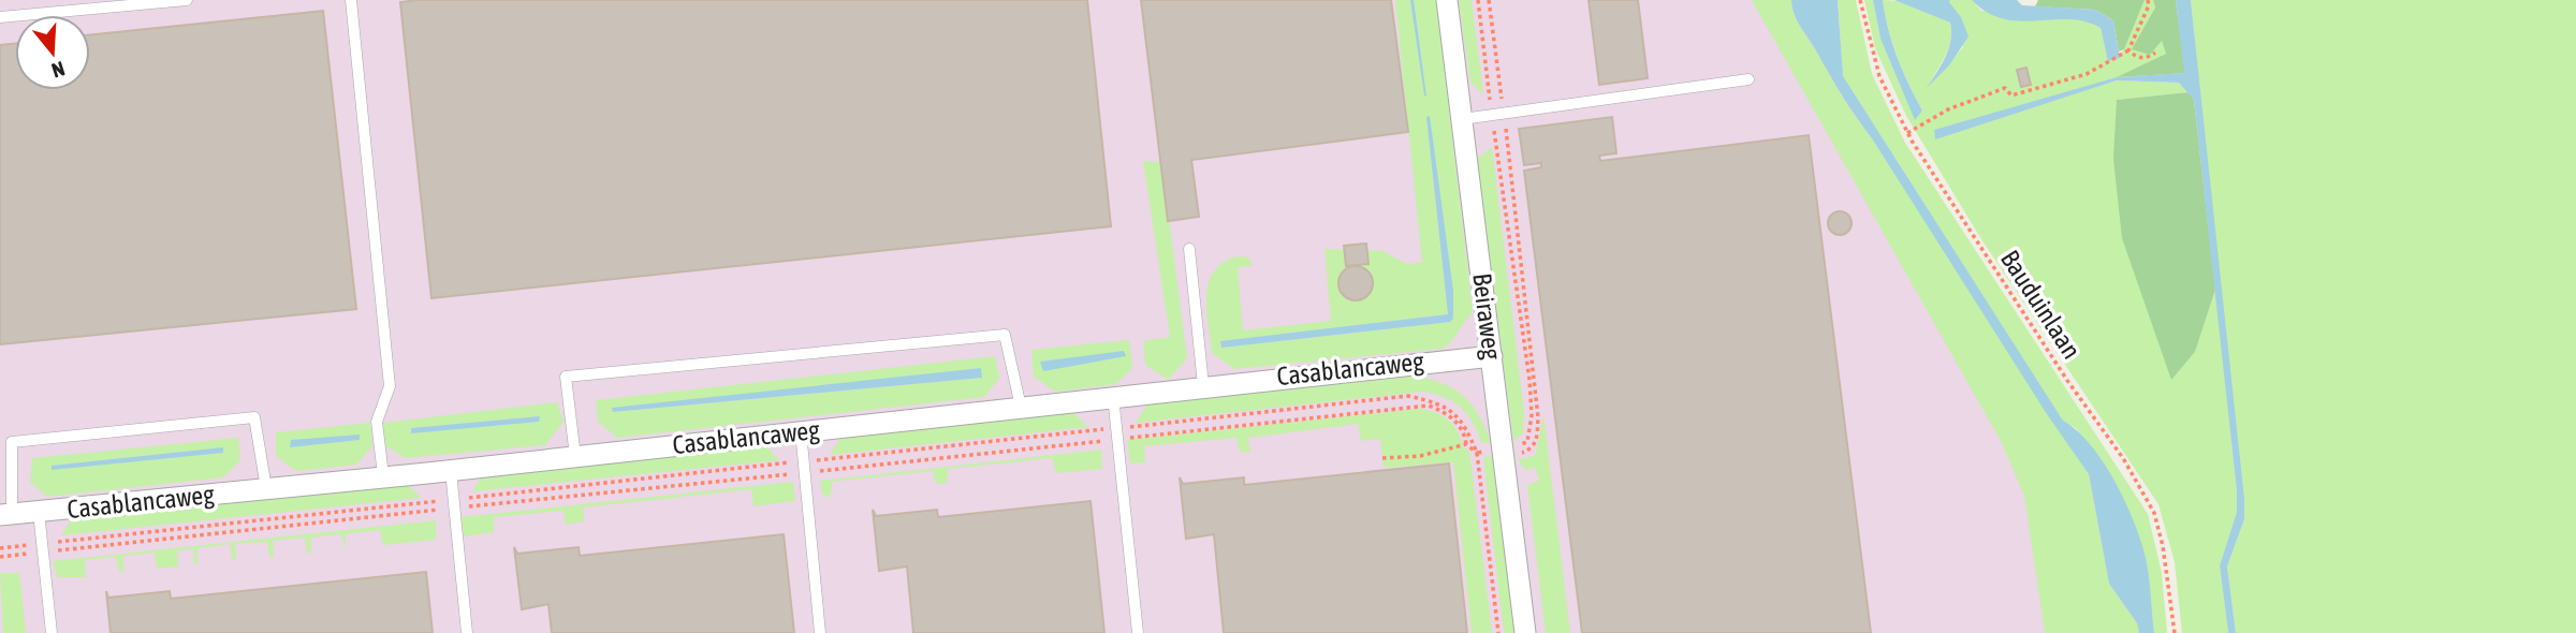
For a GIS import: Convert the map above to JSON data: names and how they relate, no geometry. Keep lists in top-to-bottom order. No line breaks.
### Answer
{"streets":{"street":["Beiraweg","Casablancaweg"],"path":["Bauduinlaan"]},"crossings":[["Beiraweg","Casablancaweg"]],"north":"bottom"}
